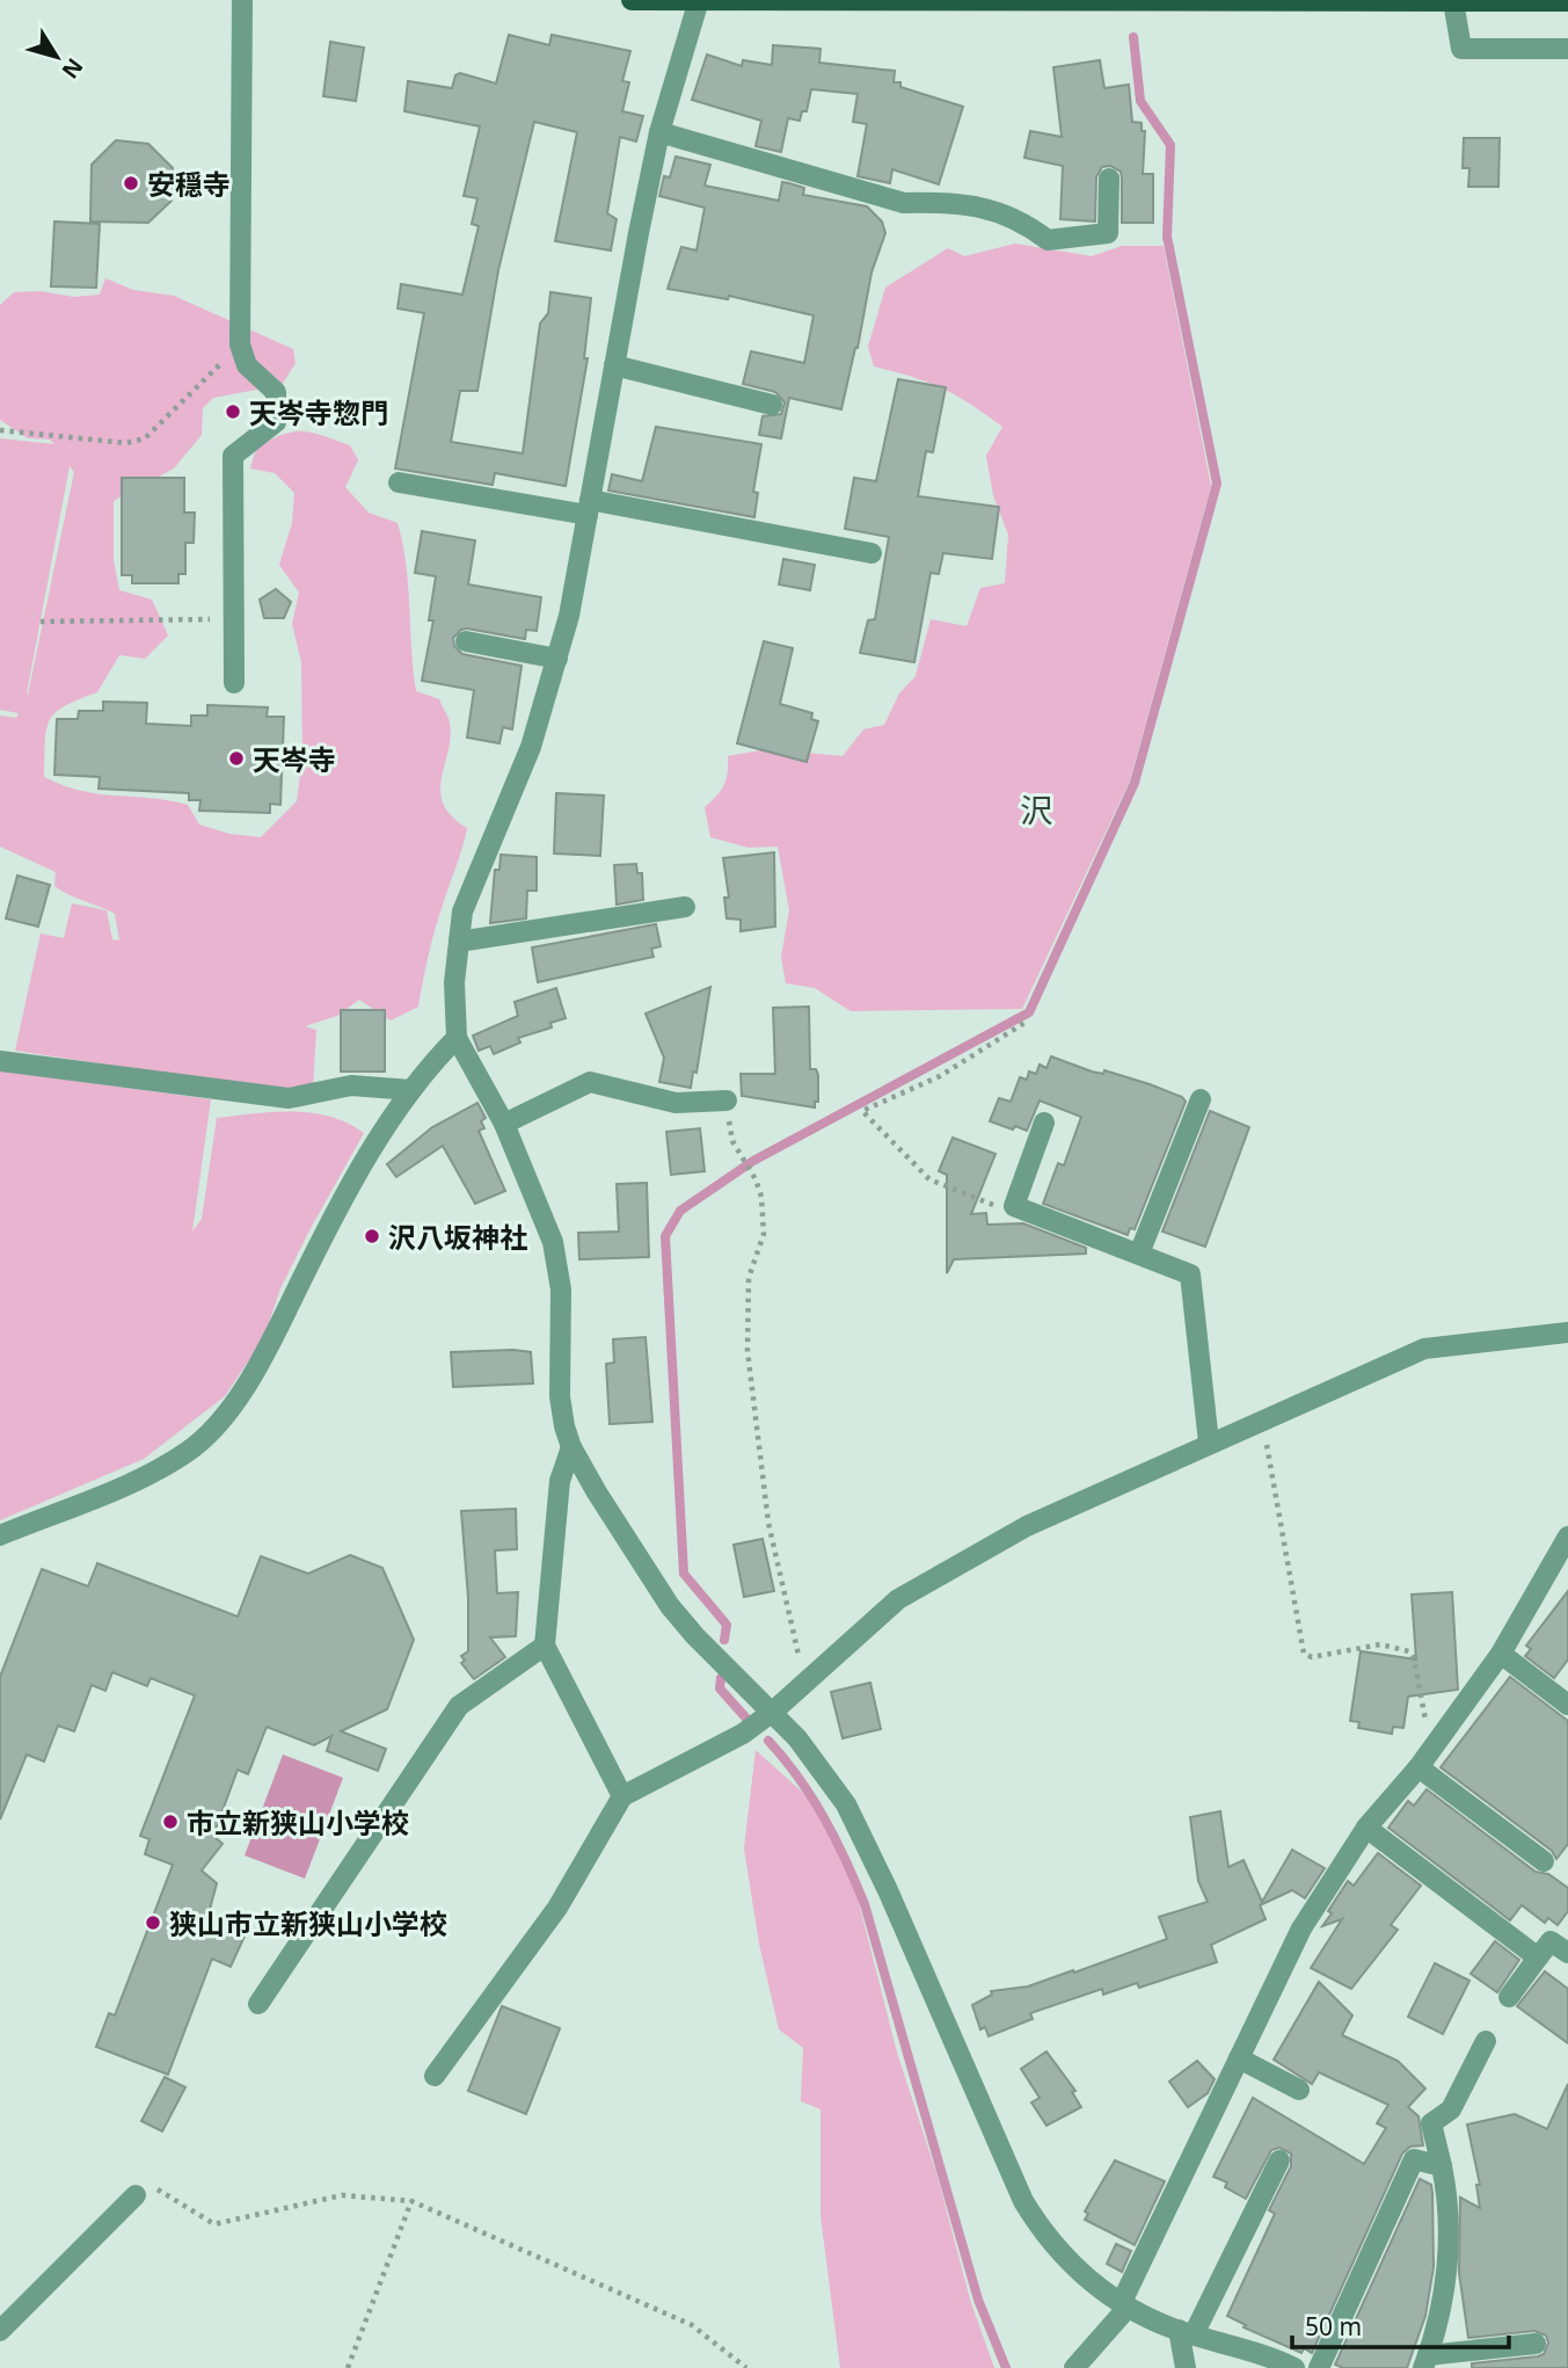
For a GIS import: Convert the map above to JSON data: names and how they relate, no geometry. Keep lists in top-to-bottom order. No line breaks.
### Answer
{"districts":["沢"],"places":["安穏寺","天岑寺惣門","天岑寺","沢八坂神社","市立新狭山小学校","狭山市立新狭山小学校"],"scale_bar":"50 m","north":"bottom right"}
